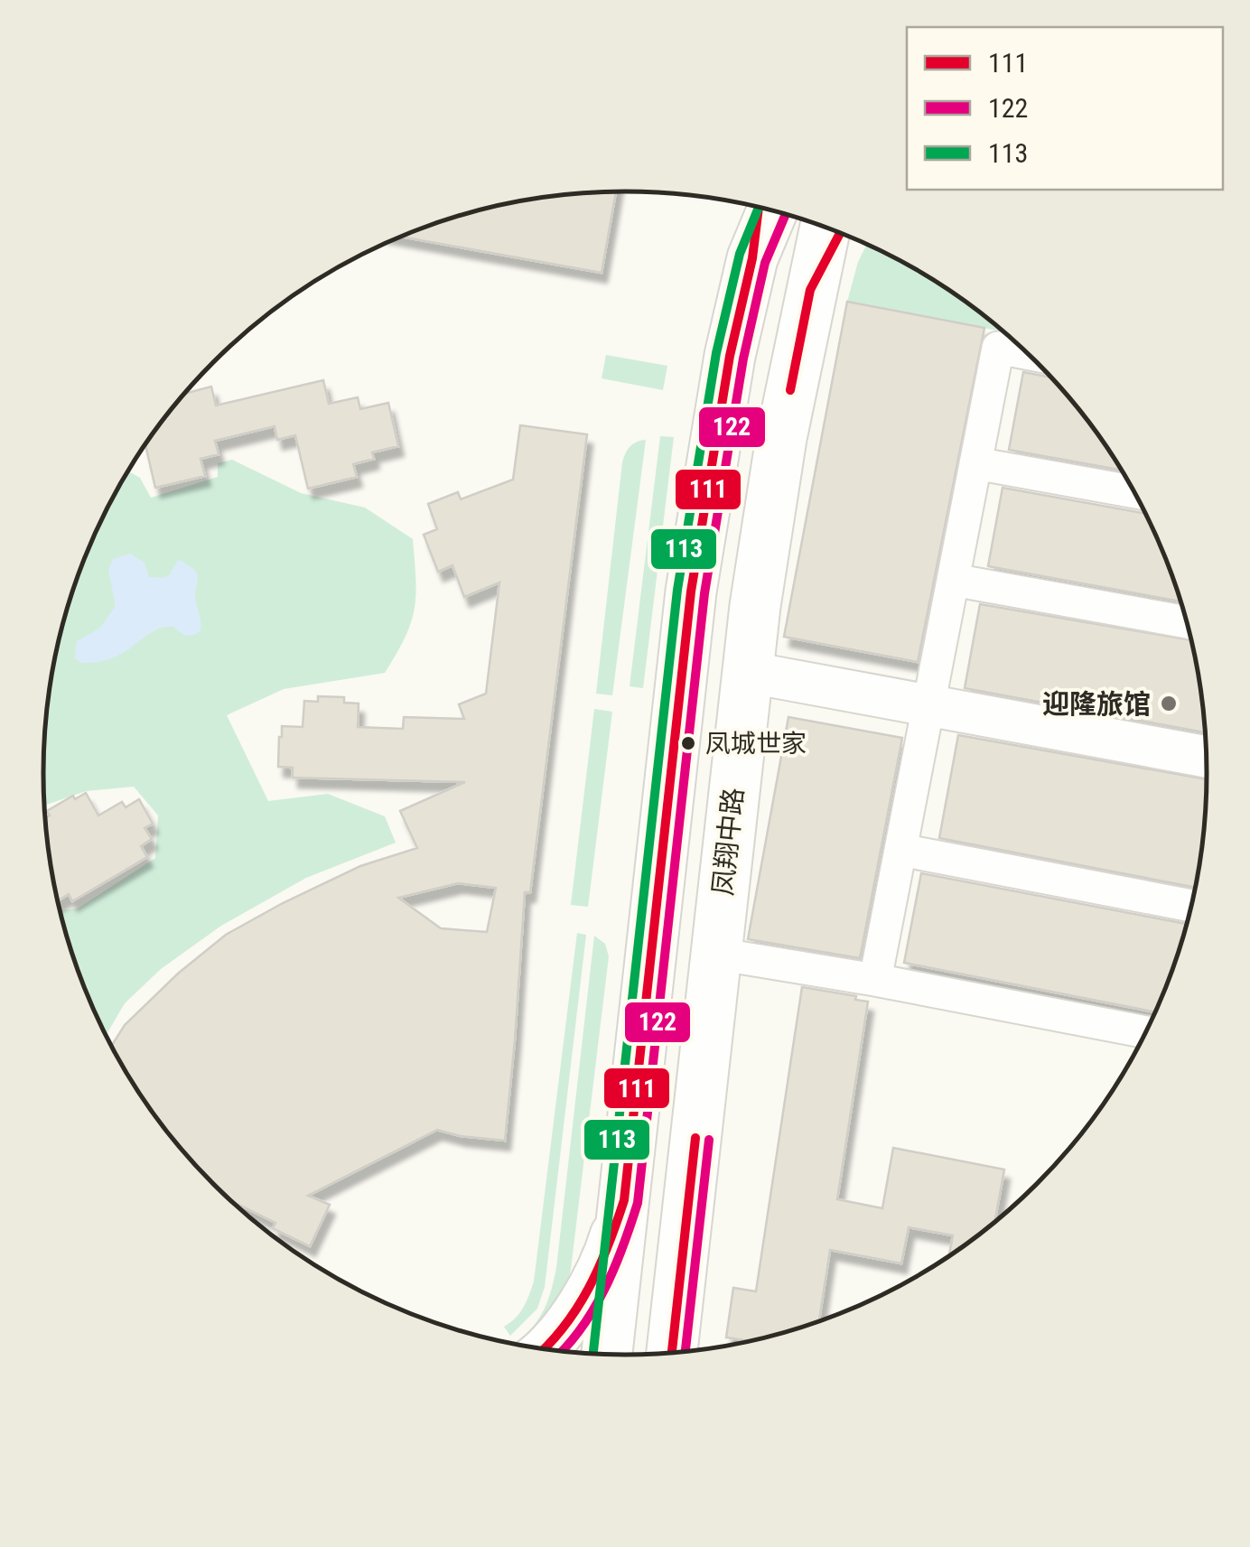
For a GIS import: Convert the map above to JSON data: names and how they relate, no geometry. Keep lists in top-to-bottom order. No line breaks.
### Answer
{"streets":{"main road":["凤翔中路"]},"places":["迎隆旅馆","凤城世家"],"lines":["transit line 111","transit line 113","transit line 122"],"legend":["111","122","113"]}
